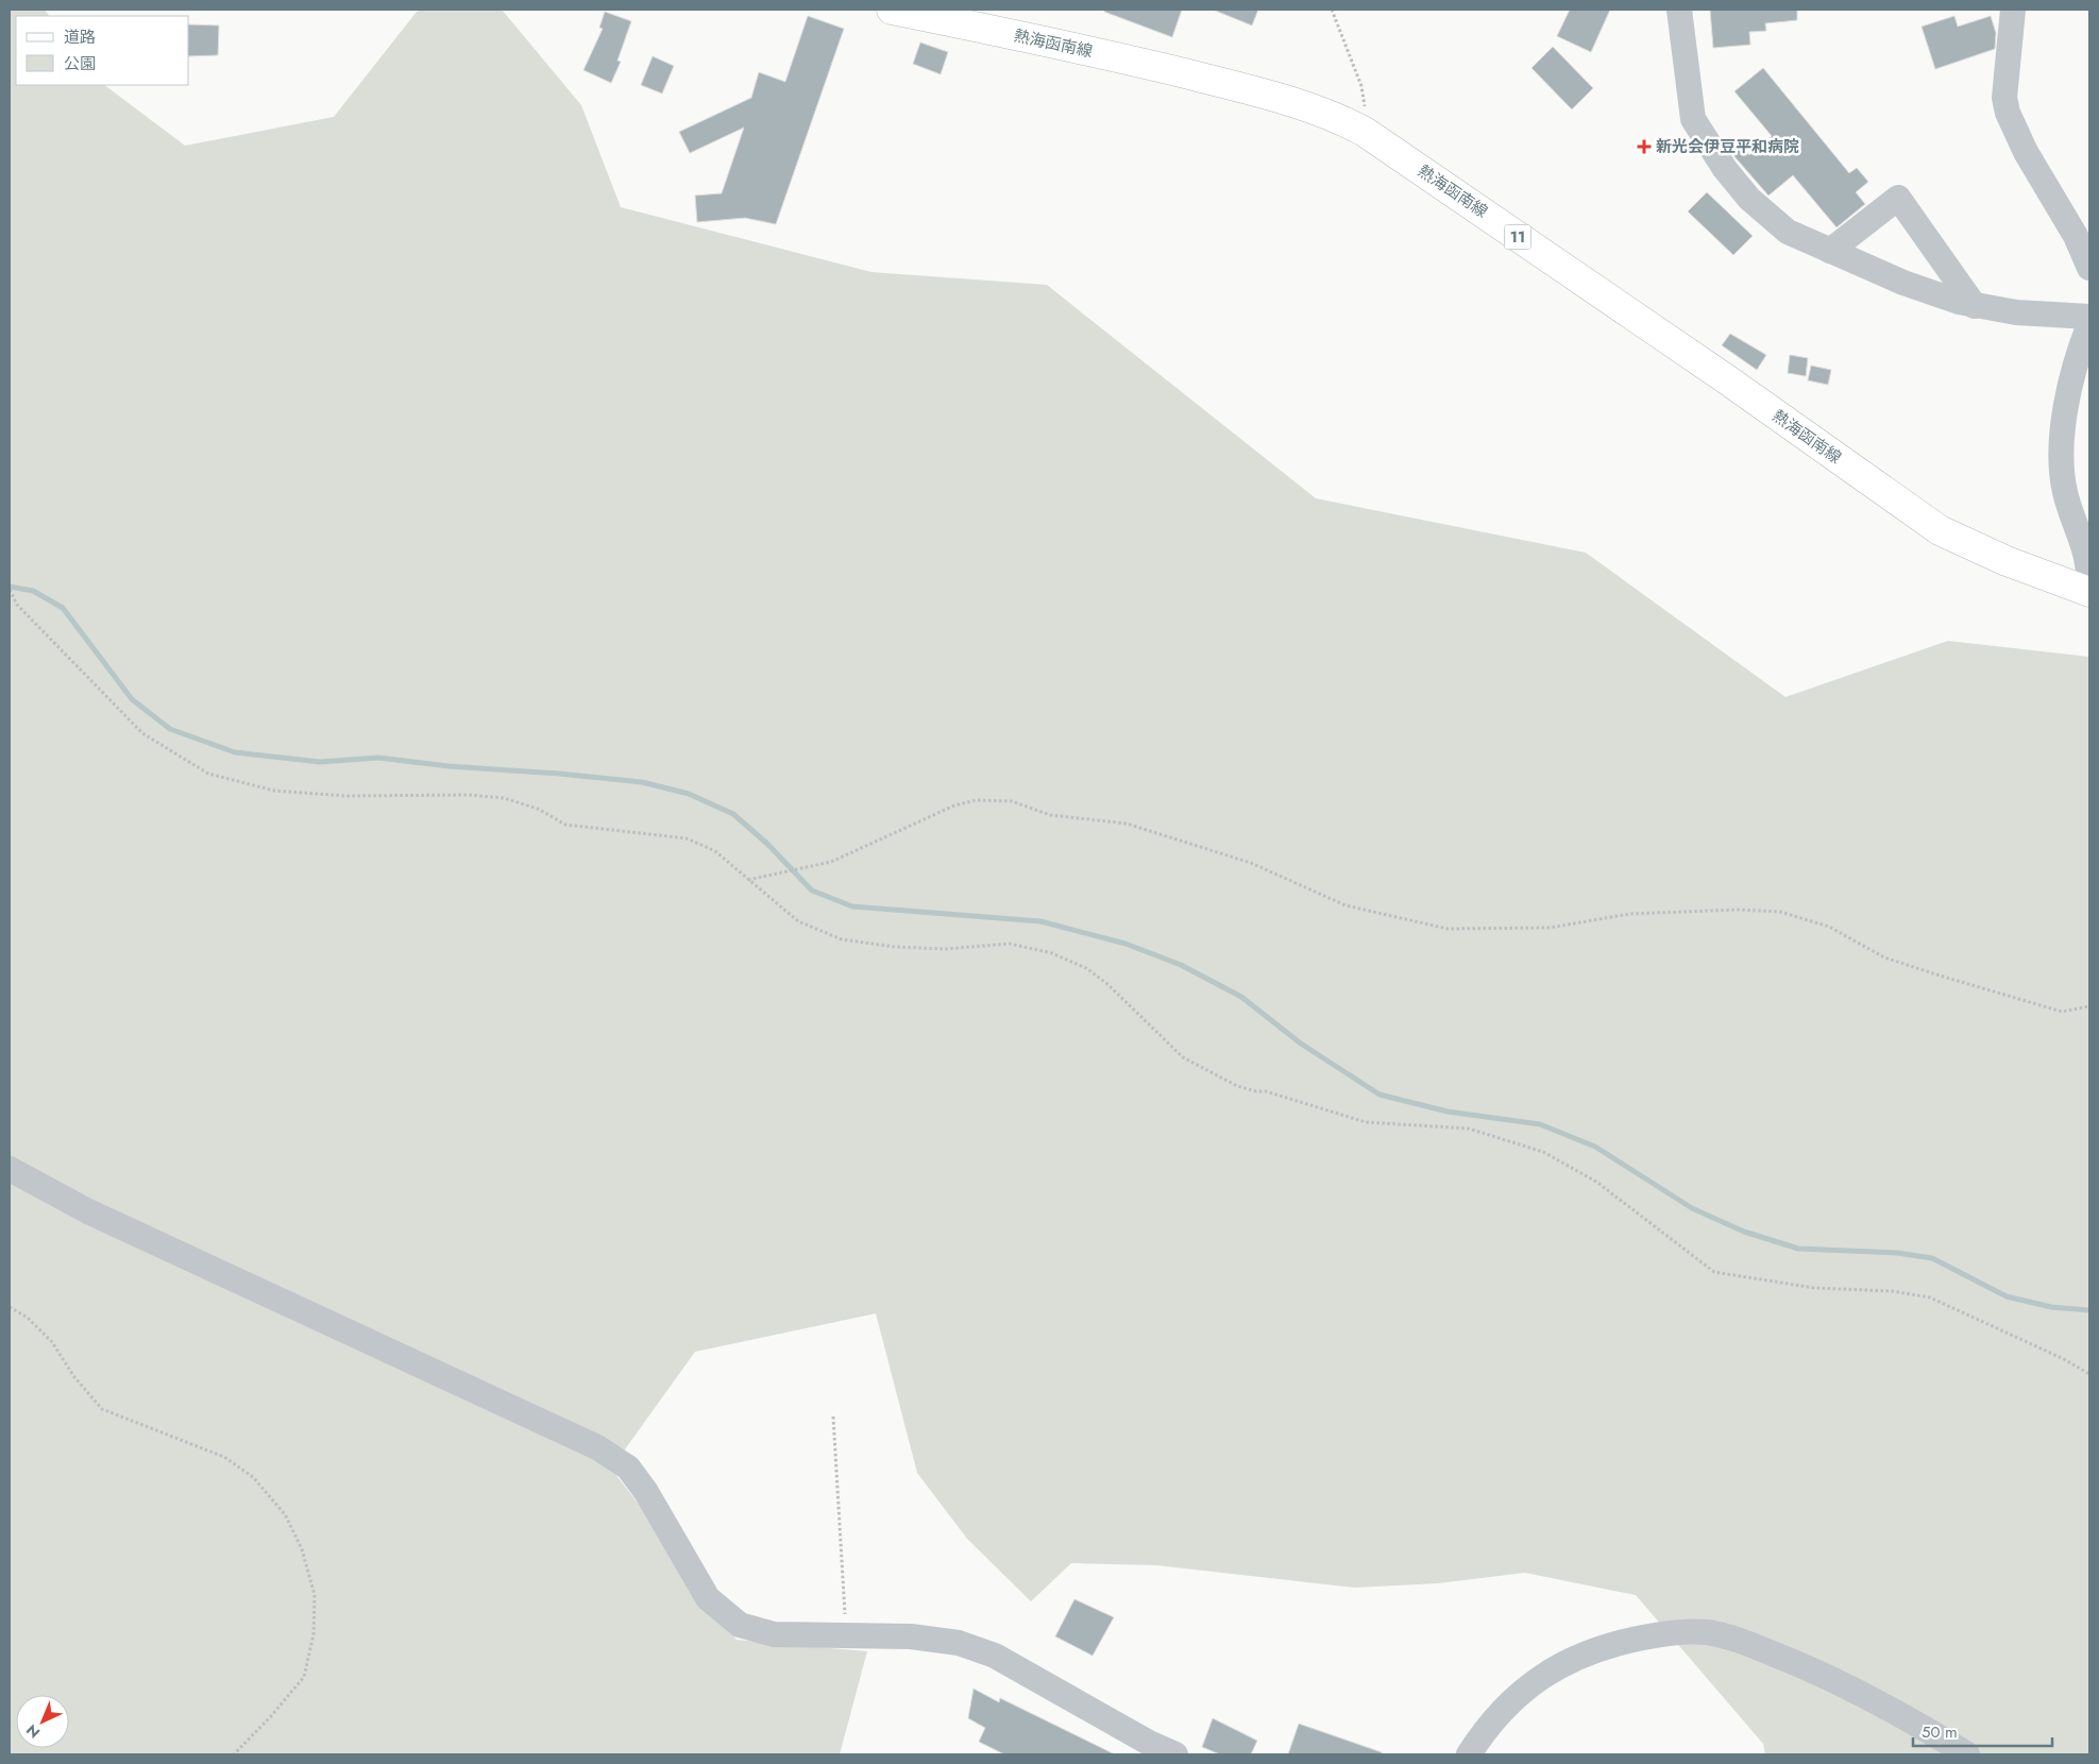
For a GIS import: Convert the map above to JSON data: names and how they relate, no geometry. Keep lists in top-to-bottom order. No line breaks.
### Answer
{"streets":{"main road":["熱海函南線","11"]},"places":{"health":["新光会伊豆平和病院"]},"legend":["道路","公園"],"scale_bar":"50 m","north":"bottom left"}
